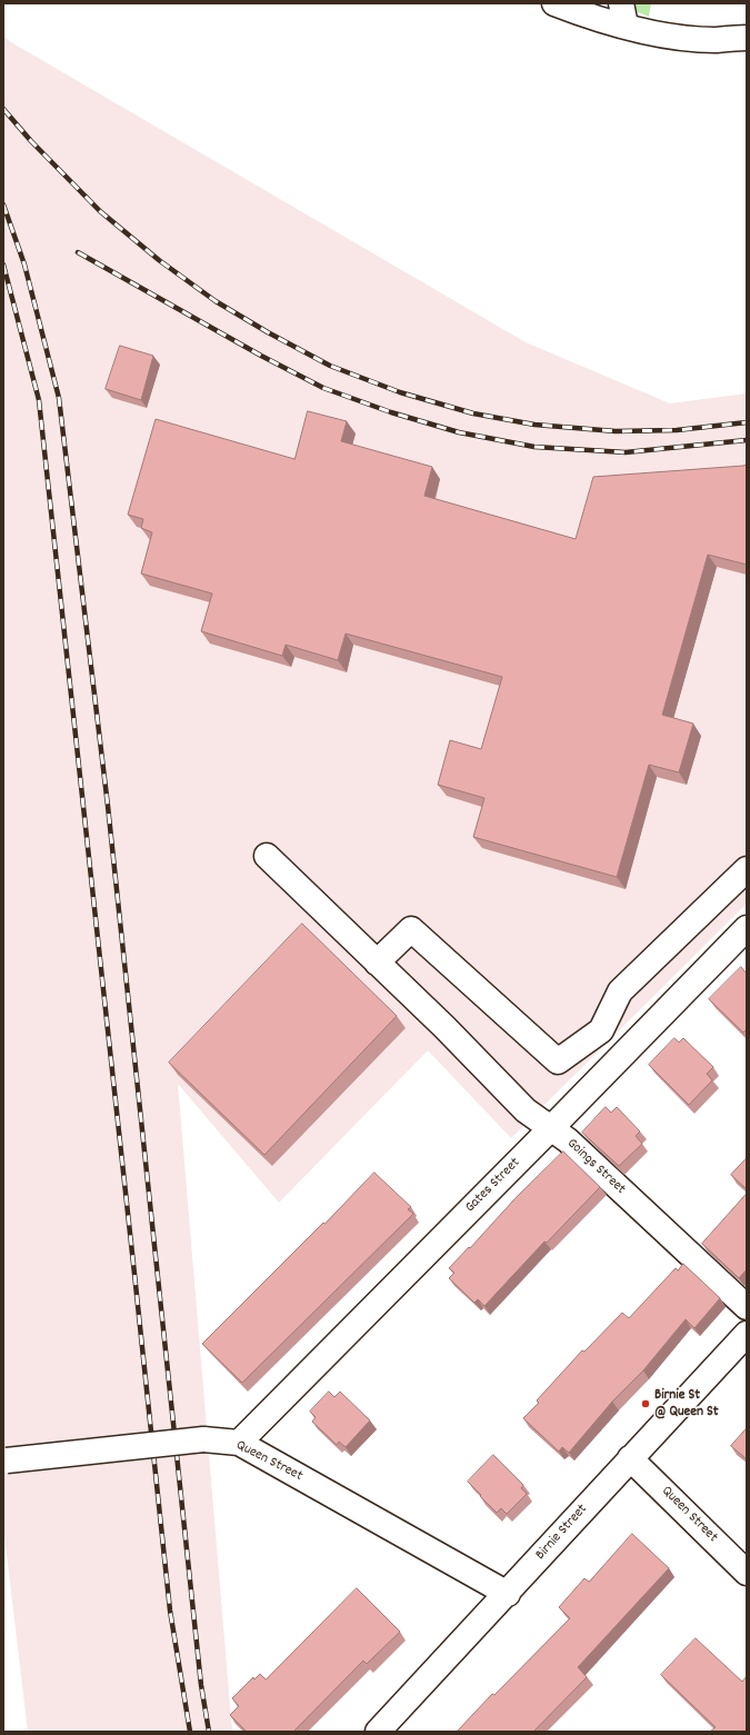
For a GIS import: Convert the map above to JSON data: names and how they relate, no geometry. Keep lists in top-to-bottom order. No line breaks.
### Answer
{"streets":{"street":["Goings Street","Gates Street","Queen Street","Birnie Street"]},"crossings":[["Goings Street","Gates Street"],["Gates Street","Queen Street"],["Queen Street","Birnie Street"]],"places":["Birnie St @ Queen St"]}
